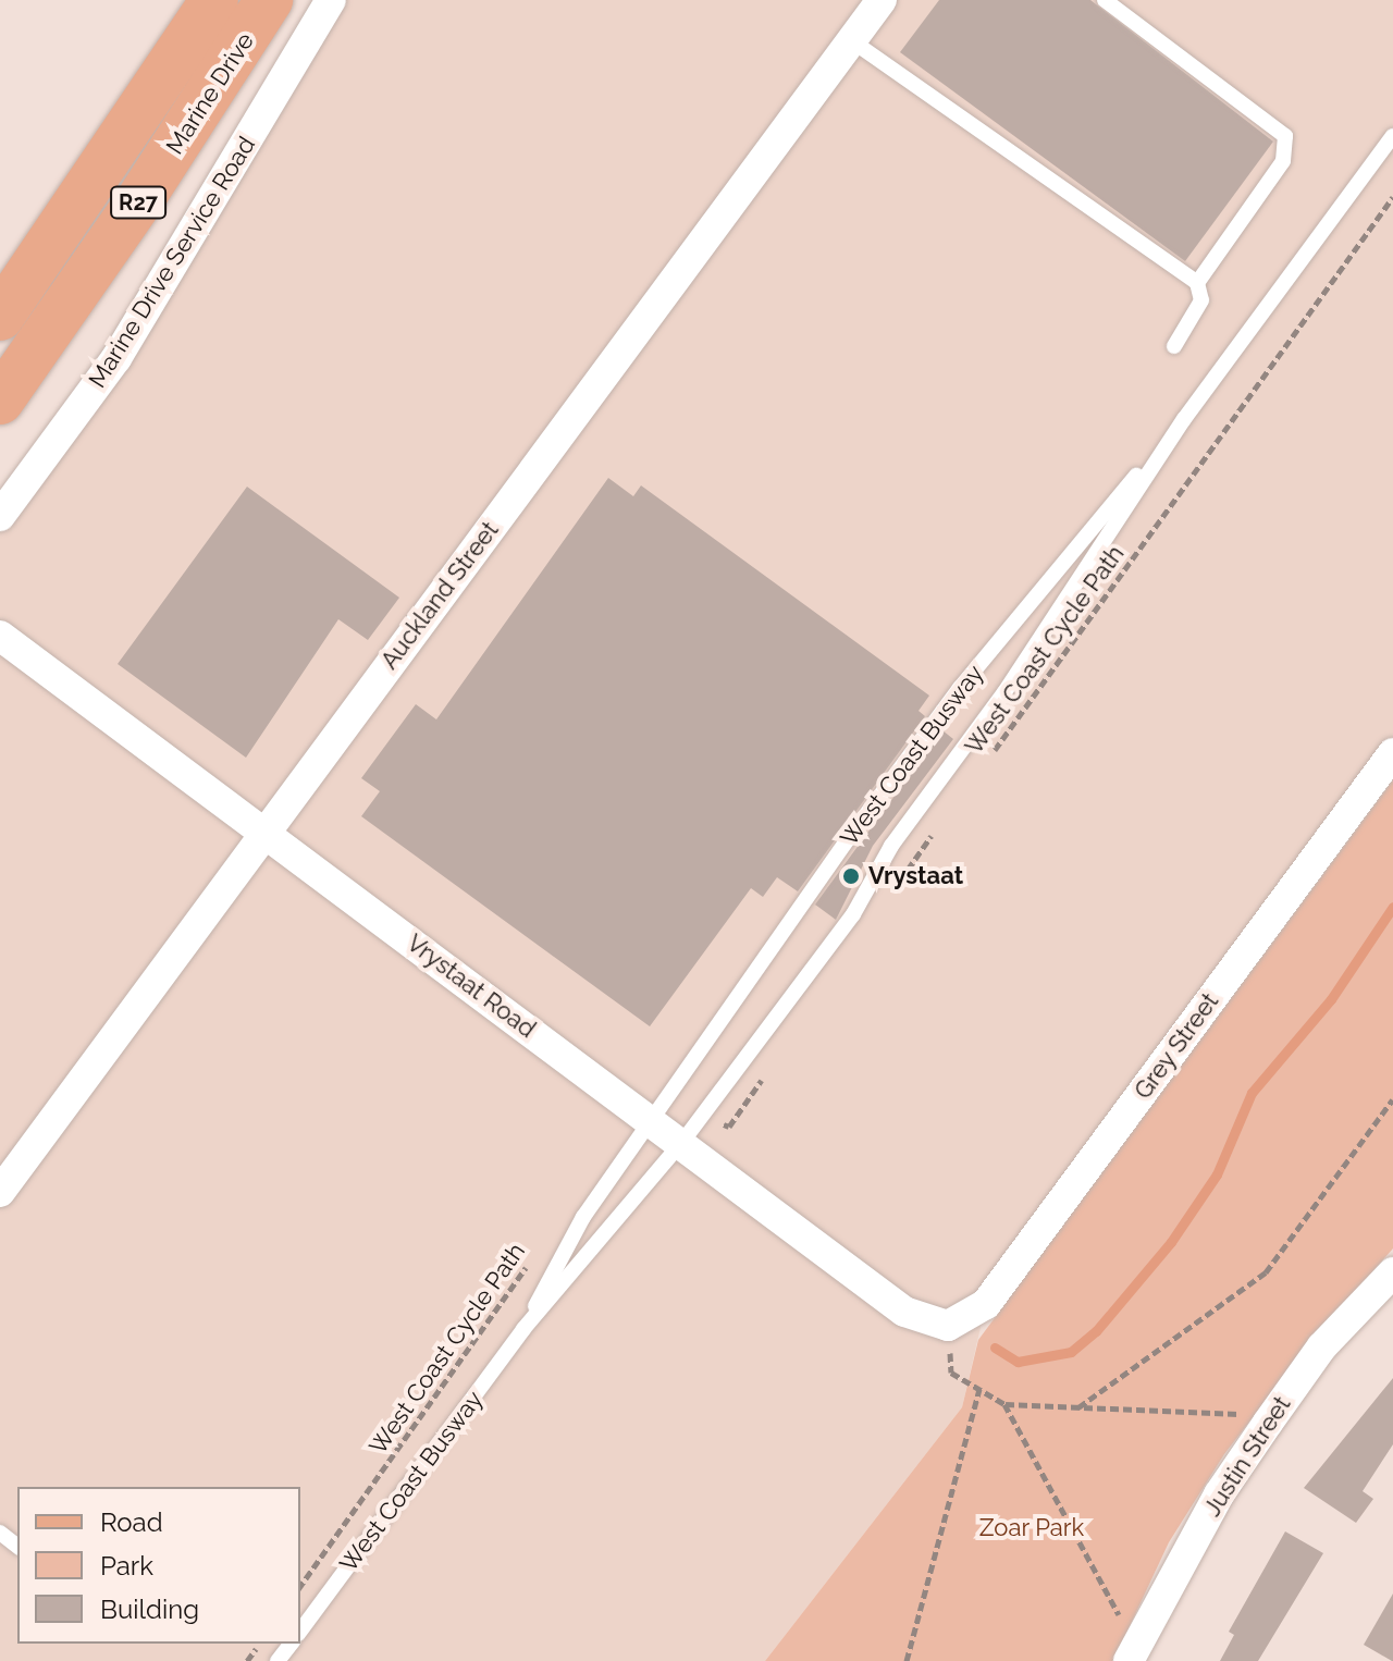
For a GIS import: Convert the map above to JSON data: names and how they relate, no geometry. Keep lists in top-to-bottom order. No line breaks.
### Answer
{"streets":{"main road":["Marine Drive","R27"],"street":["Marine Drive Service Road","Auckland Street","Vrystaat Road","Grey Street","Justin Street"],"lane":["West Coast Busway"],"path":["West Coast Cycle Path"]},"crossings":[["Auckland Street","Vrystaat Road"],["West Coast Busway","Vrystaat Road"],["Vrystaat Road","Grey Street"]],"parks":["Zoar Park"],"places":["Vrystaat"],"legend":["Road","Park","Building"]}
